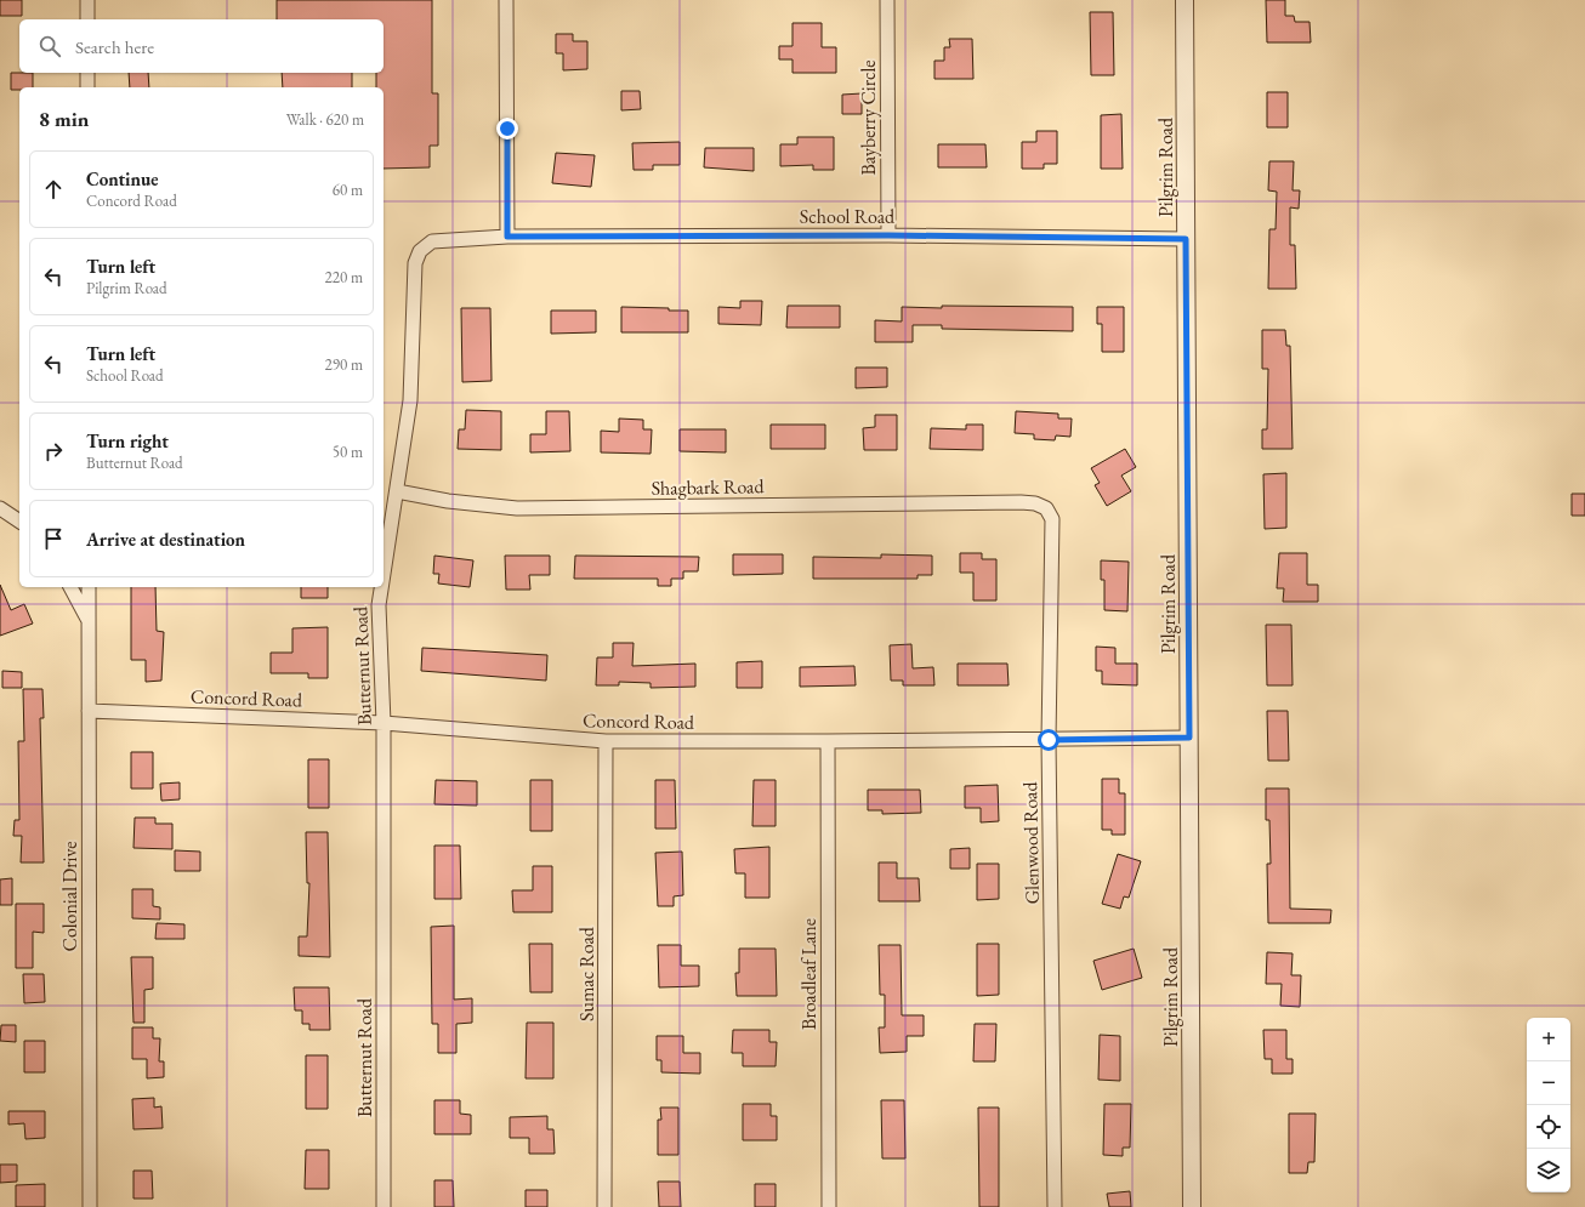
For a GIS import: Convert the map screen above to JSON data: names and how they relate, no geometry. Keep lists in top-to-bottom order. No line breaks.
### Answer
{"streets":{"street":["Bayberry Circle","Pilgrim Road","School Road","Shagbark Road","Butternut Road","Concord Road","Glenwood Road","Colonial Drive","Sumac Road","Broadleaf Lane"]},"crossings":[["Bayberry Circle","School Road"],["Pilgrim Road","School Road"],["Pilgrim Road","Concord Road"],["School Road","Butternut Road"],["Shagbark Road","Butternut Road"],["Shagbark Road","Glenwood Road"],["Butternut Road","Concord Road"],["Concord Road","Glenwood Road"],["Concord Road","Colonial Drive"],["Concord Road","Sumac Road"],["Concord Road","Broadleaf Lane"]],"page":{"search":"Search here","heading":["8 min","Walk · 620 m"],"list":[["Continue","Concord Road","60 m"],["Turn left","Pilgrim Road","220 m"],["Turn left","School Road","290 m"],["Turn right","Butternut Road","50 m"],"Arrive at destination"],"map_buttons":["+","−"]}}
